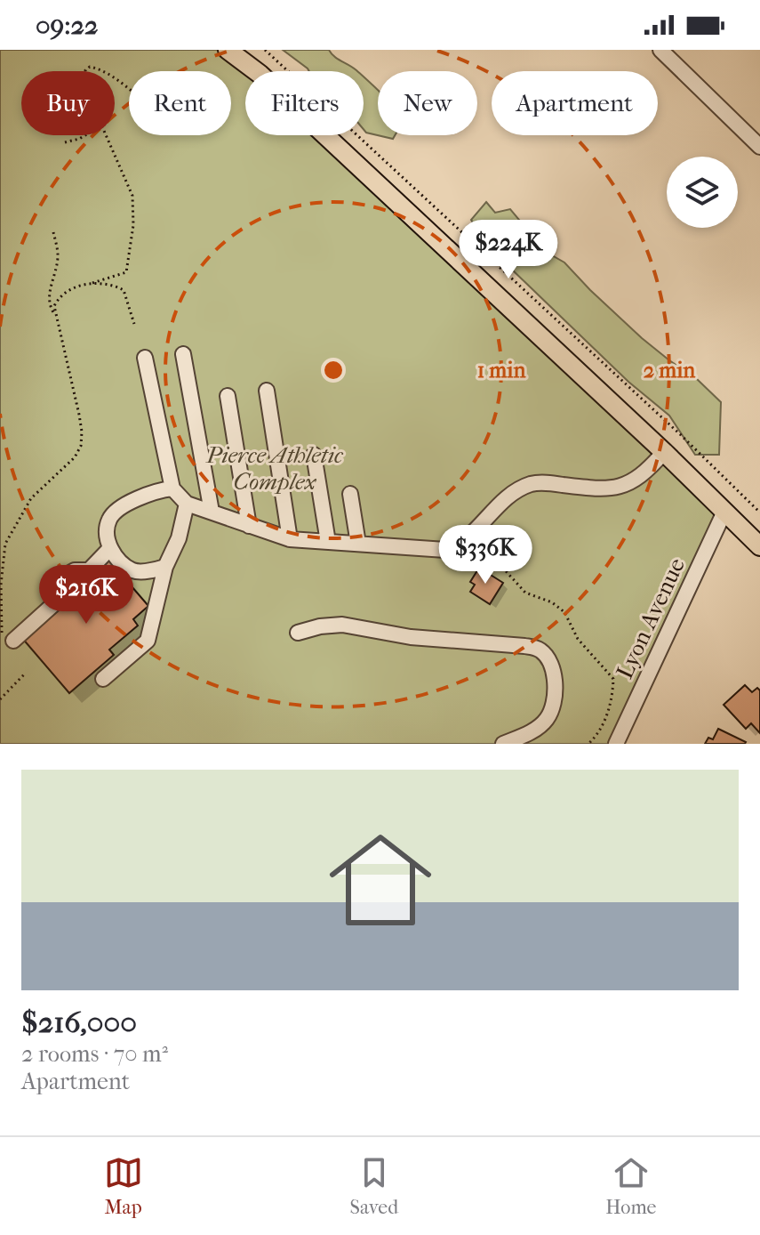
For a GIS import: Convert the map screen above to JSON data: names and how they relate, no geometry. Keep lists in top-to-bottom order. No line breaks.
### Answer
{"streets":{"street":["Lyon Avenue"]},"parks":["Pierce Athletic Complex"],"page":{"status":"09:22","chip":["Buy","Rent","Filters","New","Apartment"],"price":["$224K","$336K","$216K"],"list":[{"name":"$216,000","note":"2 rooms · 70 m² · Apartment"}],"tabs":["Map","Saved","Home"]},"rings":["1 min","2 min"]}
